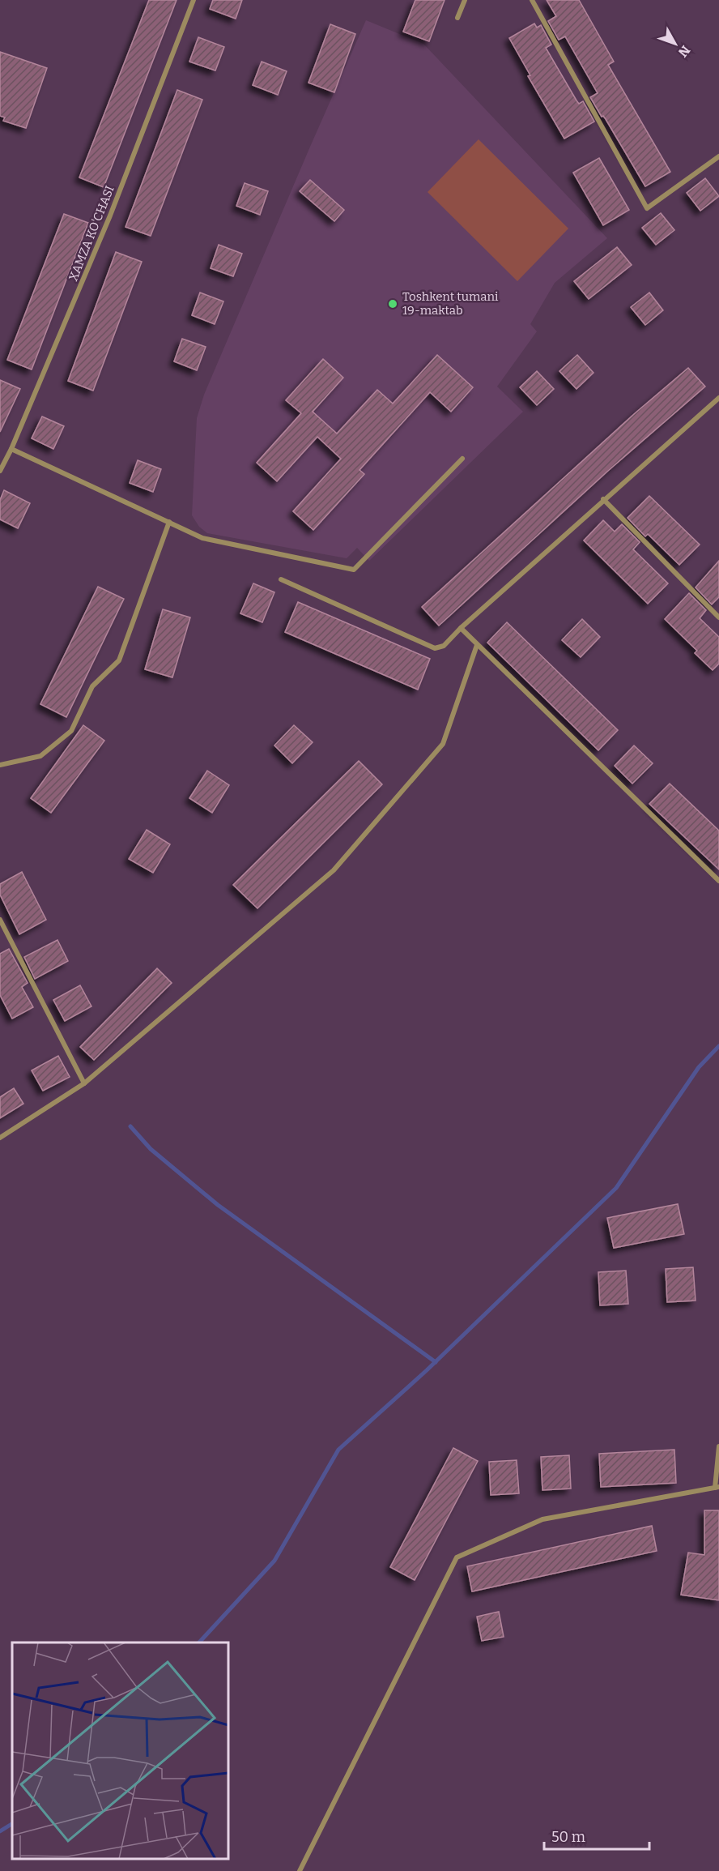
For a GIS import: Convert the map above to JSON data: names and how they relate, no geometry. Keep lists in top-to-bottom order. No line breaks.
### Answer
{"streets":{"street":["XAMZA KO'CHASI"]},"places":["Toshkent tumani 19-maktab"],"scale_bar":"50 m","north":"bottom right"}
